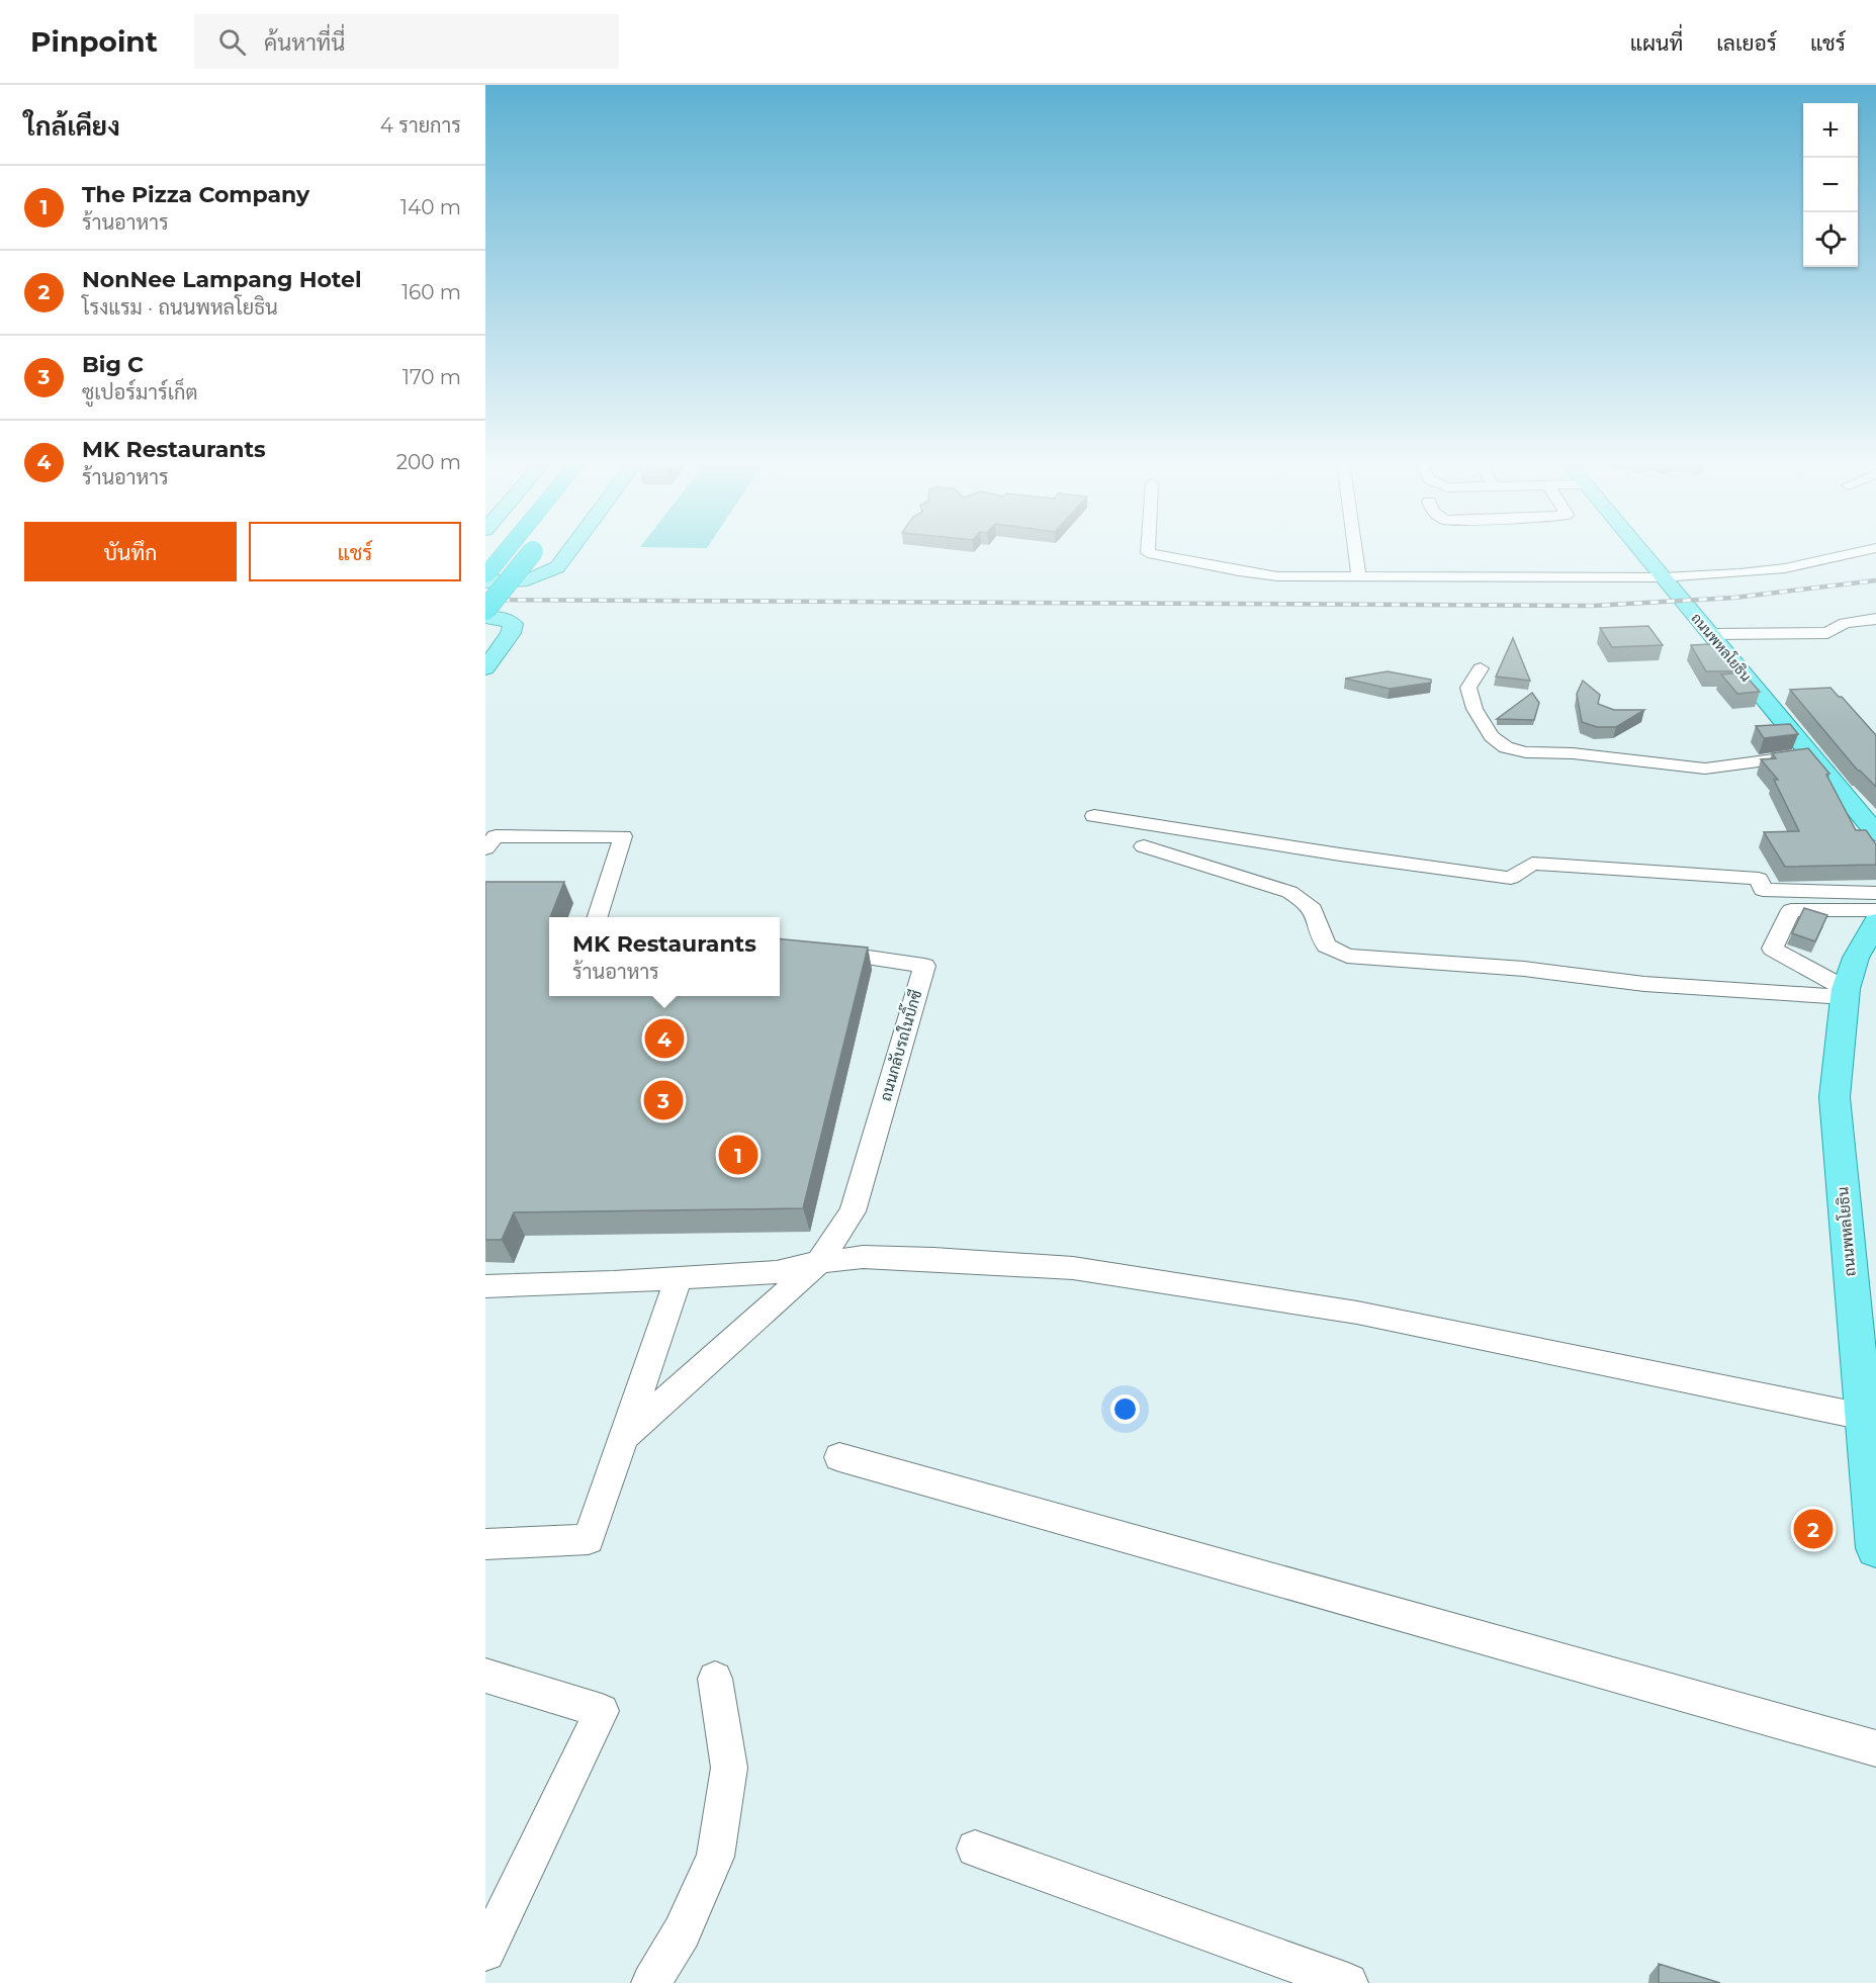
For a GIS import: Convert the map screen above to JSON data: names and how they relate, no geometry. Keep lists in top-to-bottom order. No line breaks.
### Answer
{"streets":{"main road":["ถนนพหลโยธิน"],"street":["ถนนกลับรถในบิ๊กซี"]},"page":{"header":"Pinpoint","search":"ค้นหาที่นี่","nav":["แผนที่","เลเยอร์","แชร์"],"heading":["ใกล้เคียง","4 รายการ"],"map_buttons":["+","−"],"list":[{"mark":"1","name":"The Pizza Company","note":"ร้านอาหาร","value":"140 m"},{"mark":"2","name":"NonNee Lampang Hotel","note":"โรงแรม · ถนนพหลโยธิน","value":"160 m"},{"mark":"3","name":"Big C","note":"ซูเปอร์มาร์เก็ต","value":"170 m"},{"mark":"4","name":"MK Restaurants","note":"ร้านอาหาร","value":"200 m"}],"buttons":["บันทึก","แชร์"],"popup":["MK Restaurants","ร้านอาหาร"],"pins":["4","3","1","2"]}}
